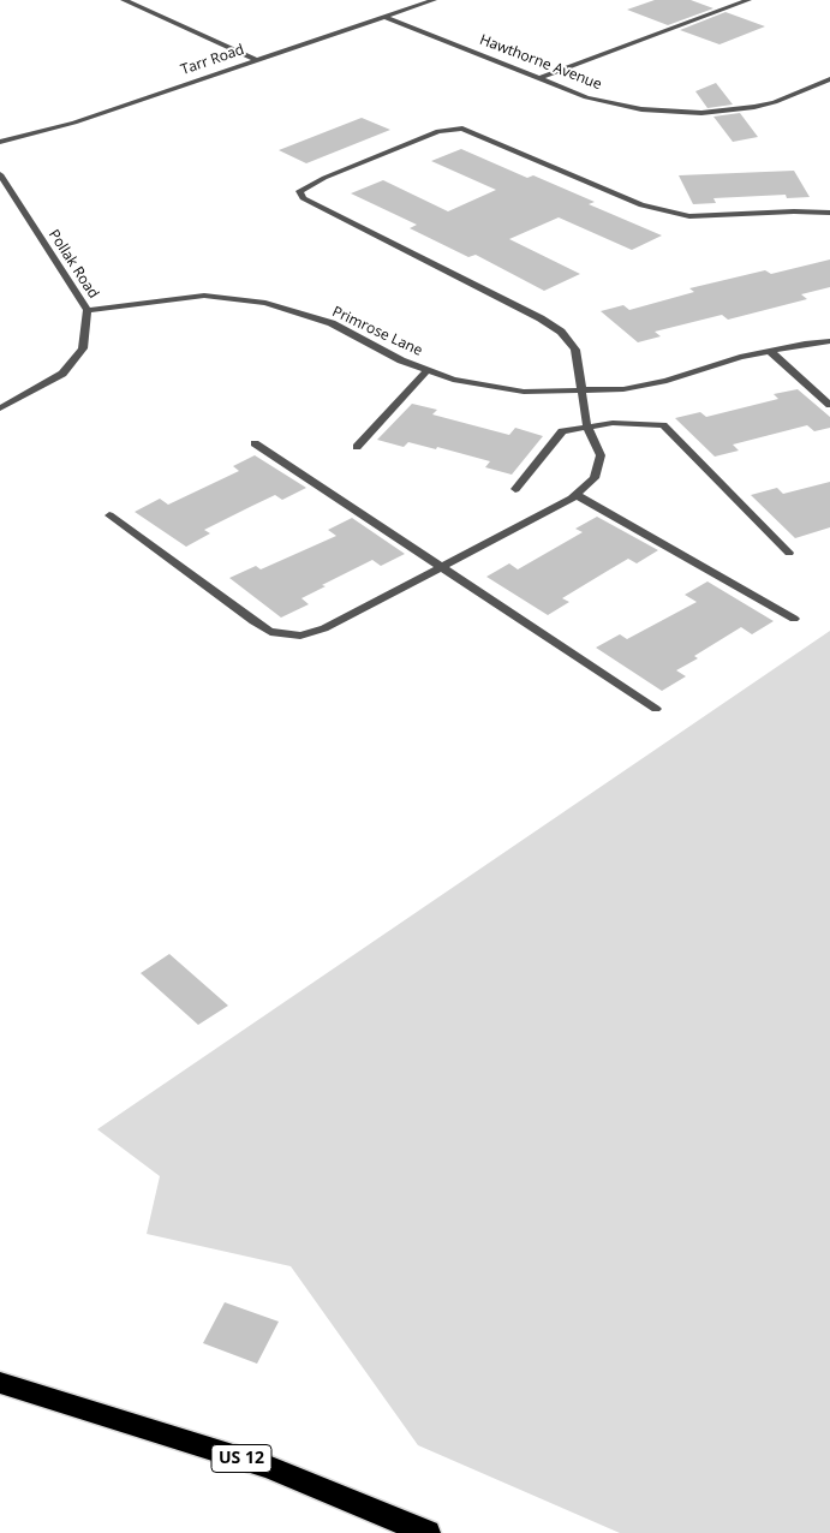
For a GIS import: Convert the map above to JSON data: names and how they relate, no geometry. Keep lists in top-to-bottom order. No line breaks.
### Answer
{"streets":{"highway":["US 12"],"street":["Tarr Road","Hawthorne Avenue","Pollak Road","Primrose Lane"]},"crossings":[["Tarr Road","Hawthorne Avenue"],["Pollak Road","Primrose Lane"]]}
